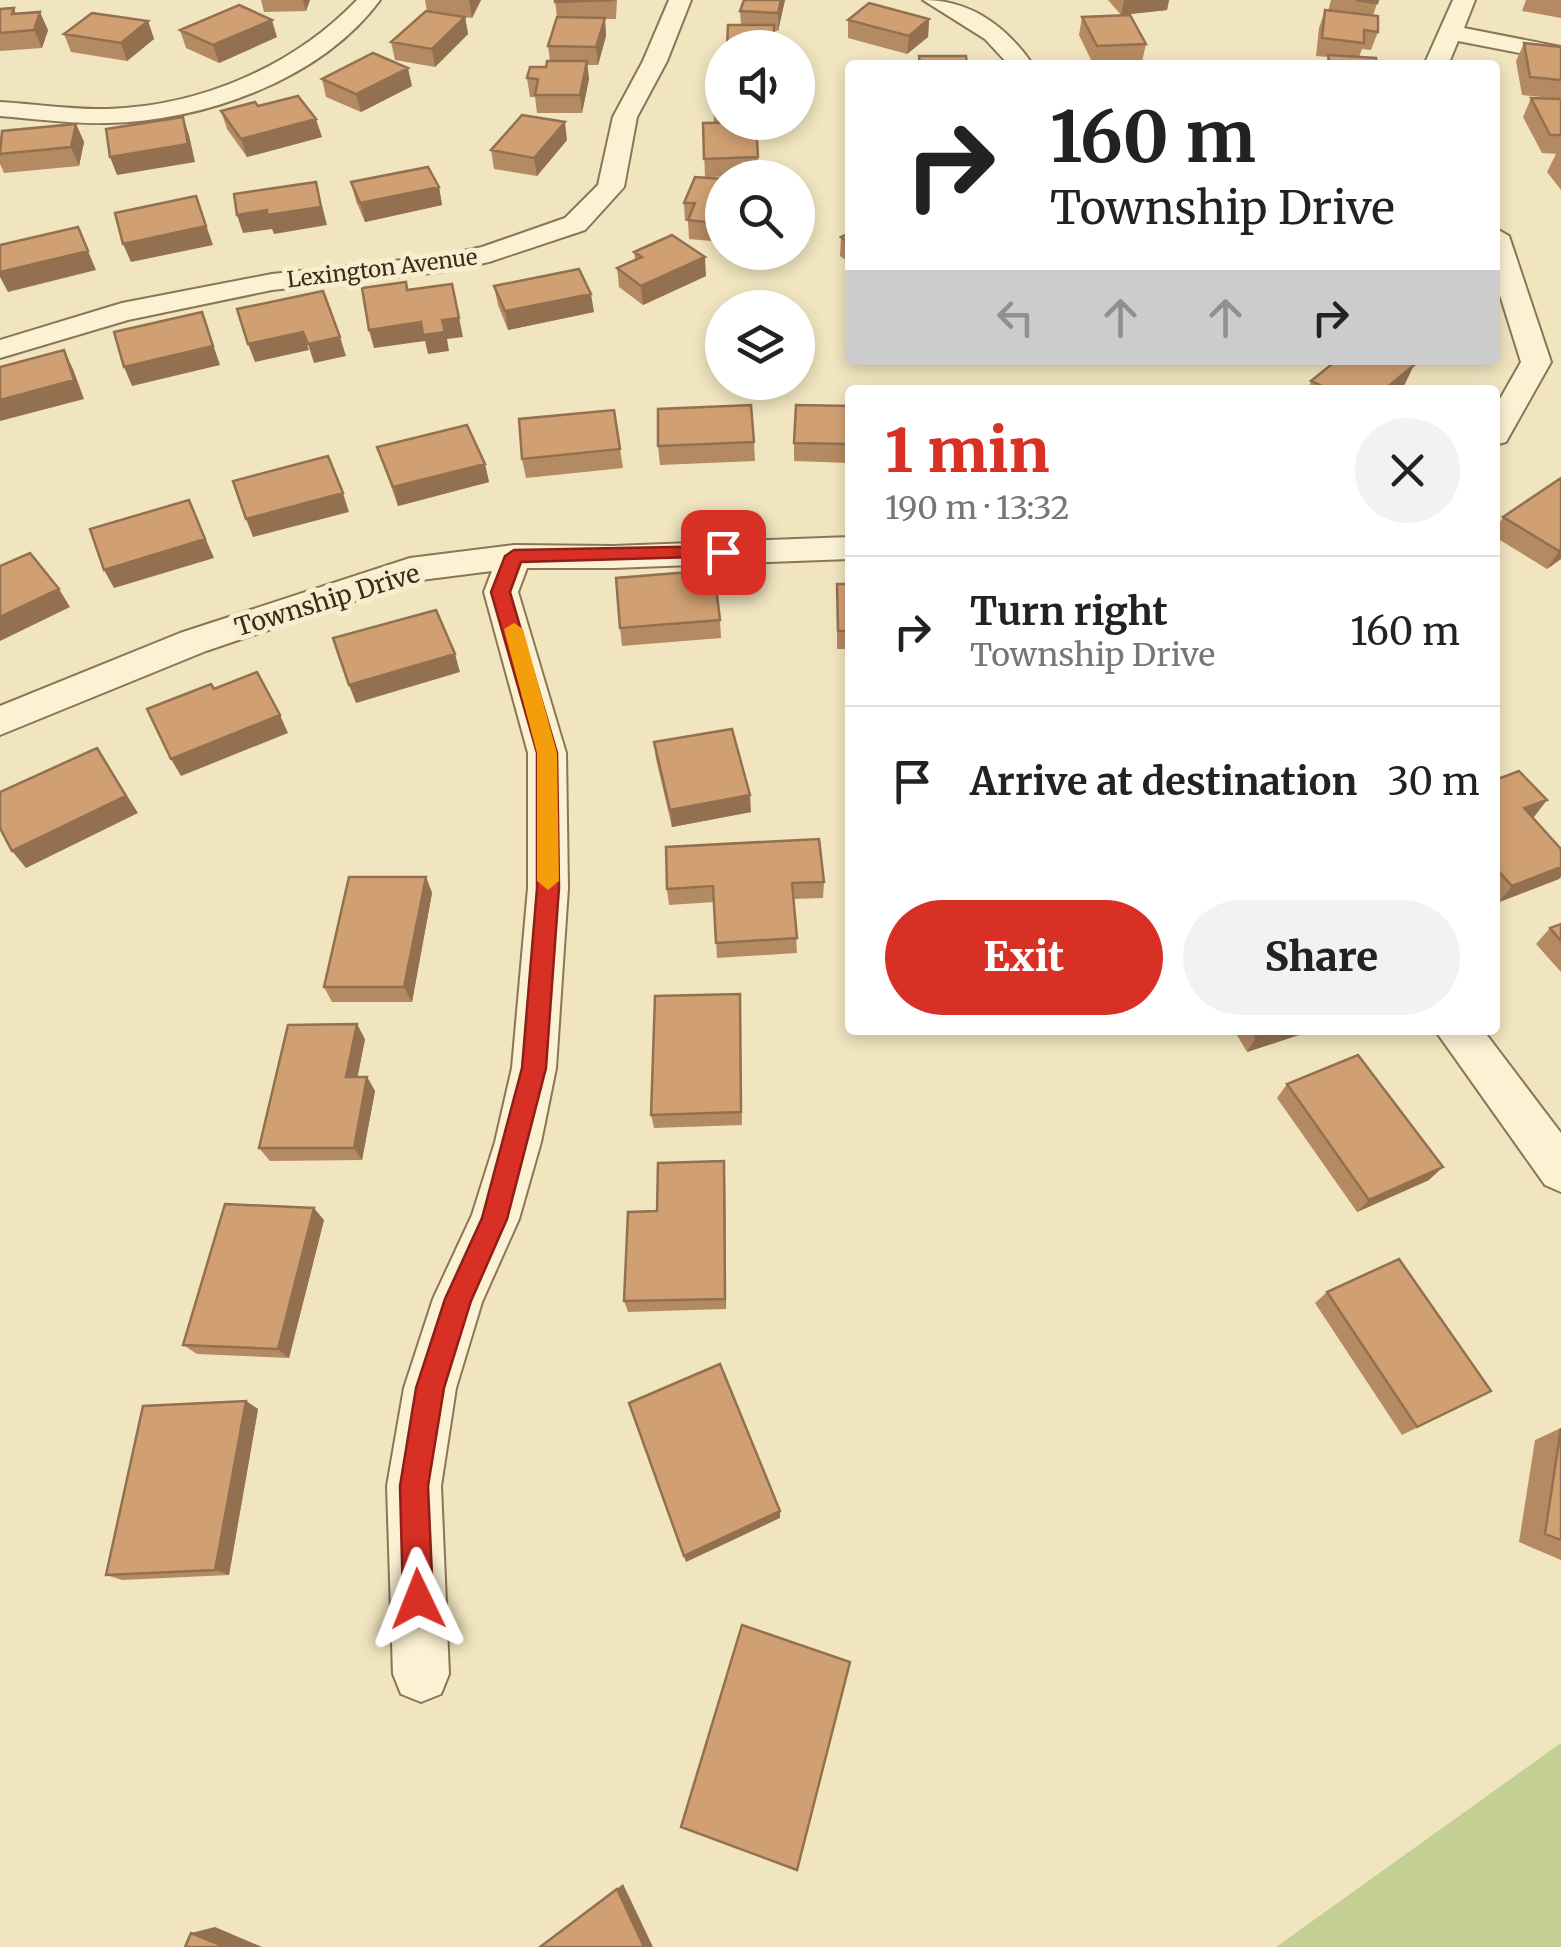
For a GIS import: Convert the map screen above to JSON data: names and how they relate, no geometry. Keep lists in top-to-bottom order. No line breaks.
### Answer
{"streets":{"street":["Lexington Avenue","Township Drive"]},"page":{"turn":["160 m","Township Drive"],"heading":["1 min","190 m · 13:32"],"list":[{"name":"Turn right","note":"Township Drive","value":"160 m"},{"name":"Arrive at destination","value":"30 m"}],"buttons":["Exit","Share"]}}
